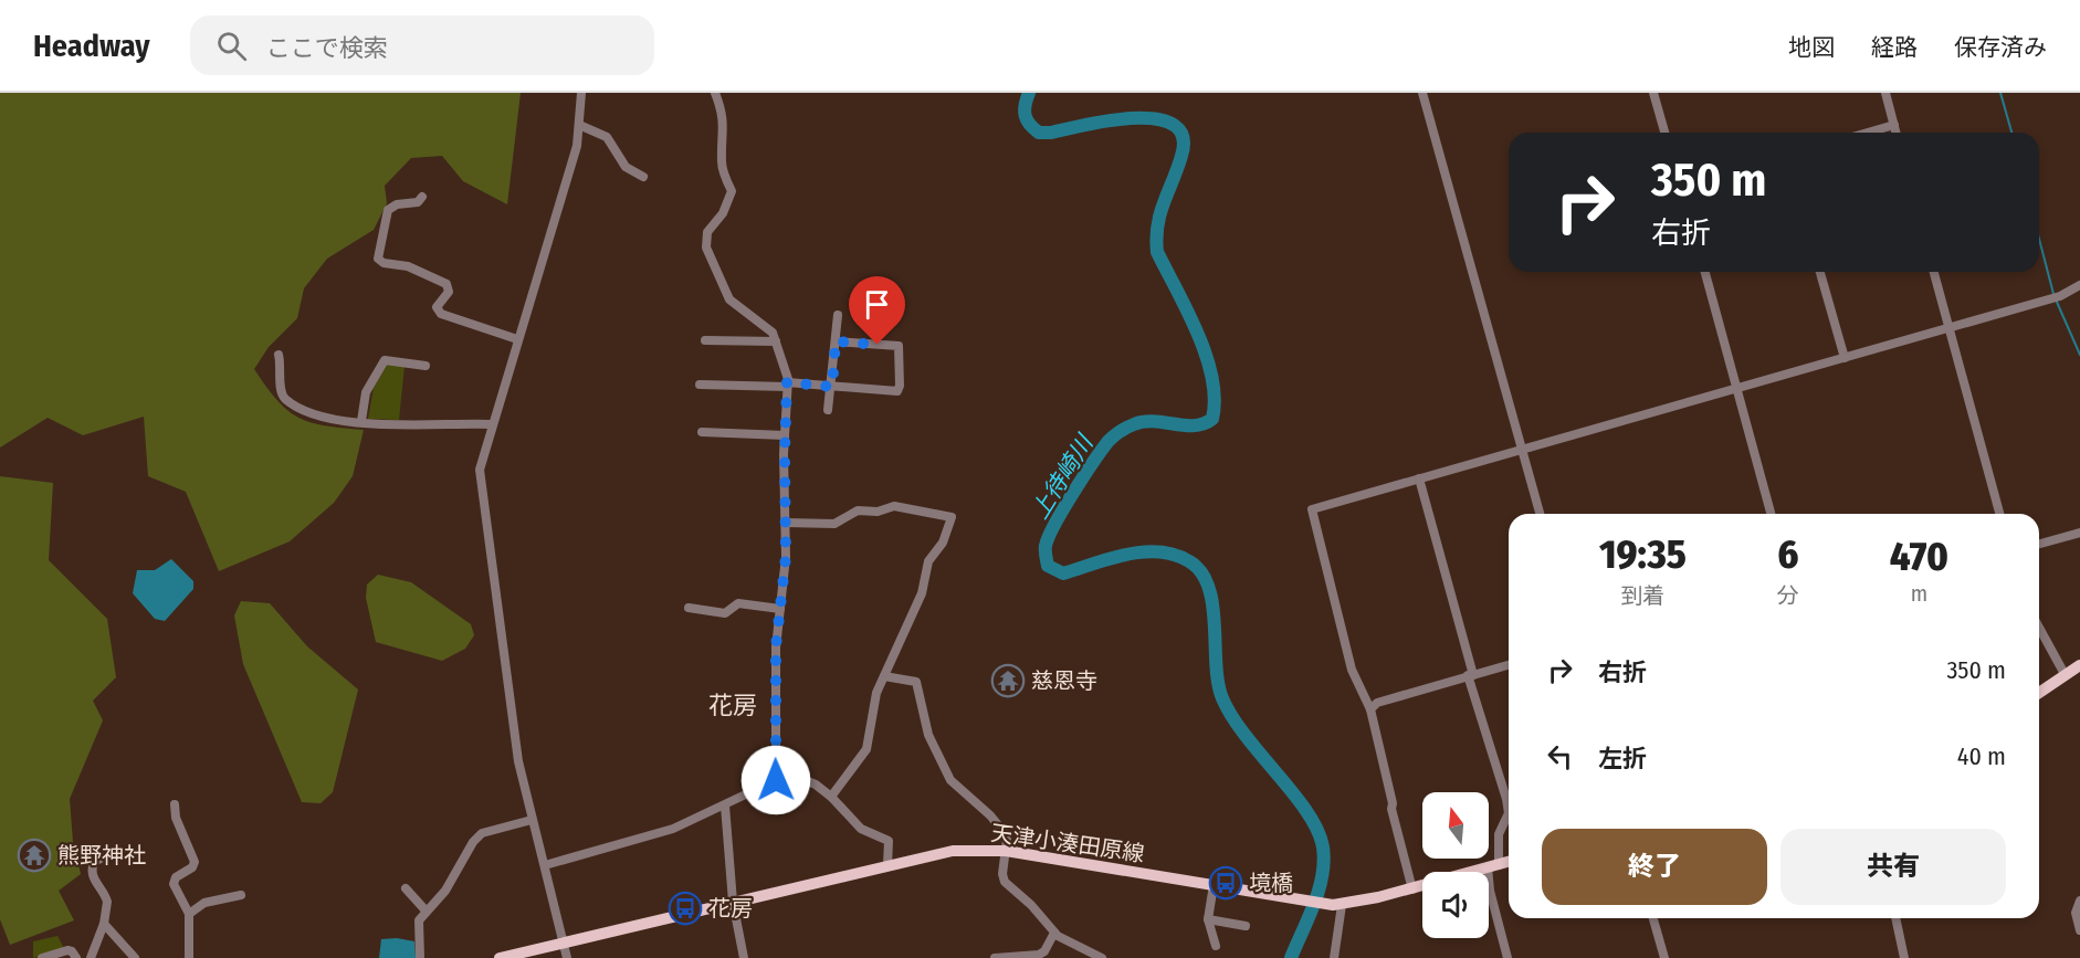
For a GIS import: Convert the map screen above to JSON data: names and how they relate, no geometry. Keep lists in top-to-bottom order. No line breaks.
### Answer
{"streets":{"main road":["天津小湊田原線"]},"districts":["花房"],"water":["上待崎川"],"places":{"temple":["慈恩寺","熊野神社"],"bus stop":["境橋","花房"]},"north":"top","page":{"header":"Headway","search":"ここで検索","nav":["地図","経路","保存済み"],"turn":["350 m","右折"],"eta":["19:35","到着","6","分","470","m"],"list":[{"name":"右折","value":"350 m"},{"name":"左折","value":"40 m"}],"buttons":["終了","共有"]}}
